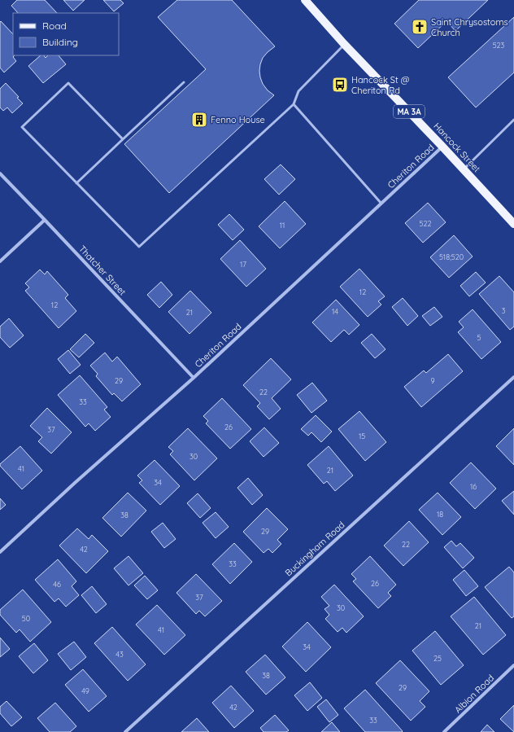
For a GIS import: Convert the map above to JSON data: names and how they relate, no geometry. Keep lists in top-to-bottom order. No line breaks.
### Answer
{"streets":{"main road":["MA 3A","Hancock Street"],"street":["Cheriton Road","Thatcher Street","Buckingham Road","Albion Road"]},"crossings":[["Hancock Street","Cheriton Road"],["Cheriton Road","Thatcher Street"]],"places":{"church":["Saint Chrysostoms Church"],"bus stop":["Hancock St @ Cheriton Rd"],"building":["Fenno House"]},"house_numbers":["523","522","11","518;520","17","12","12","3","14","21","5","29","9","22","33","26","37","15","30","41","21","34","16","18","38","29","22","42","33","26","46","37","30","50","21","41","34","43","25","38","29","49","42","33"],"legend":["Road","Building"]}
